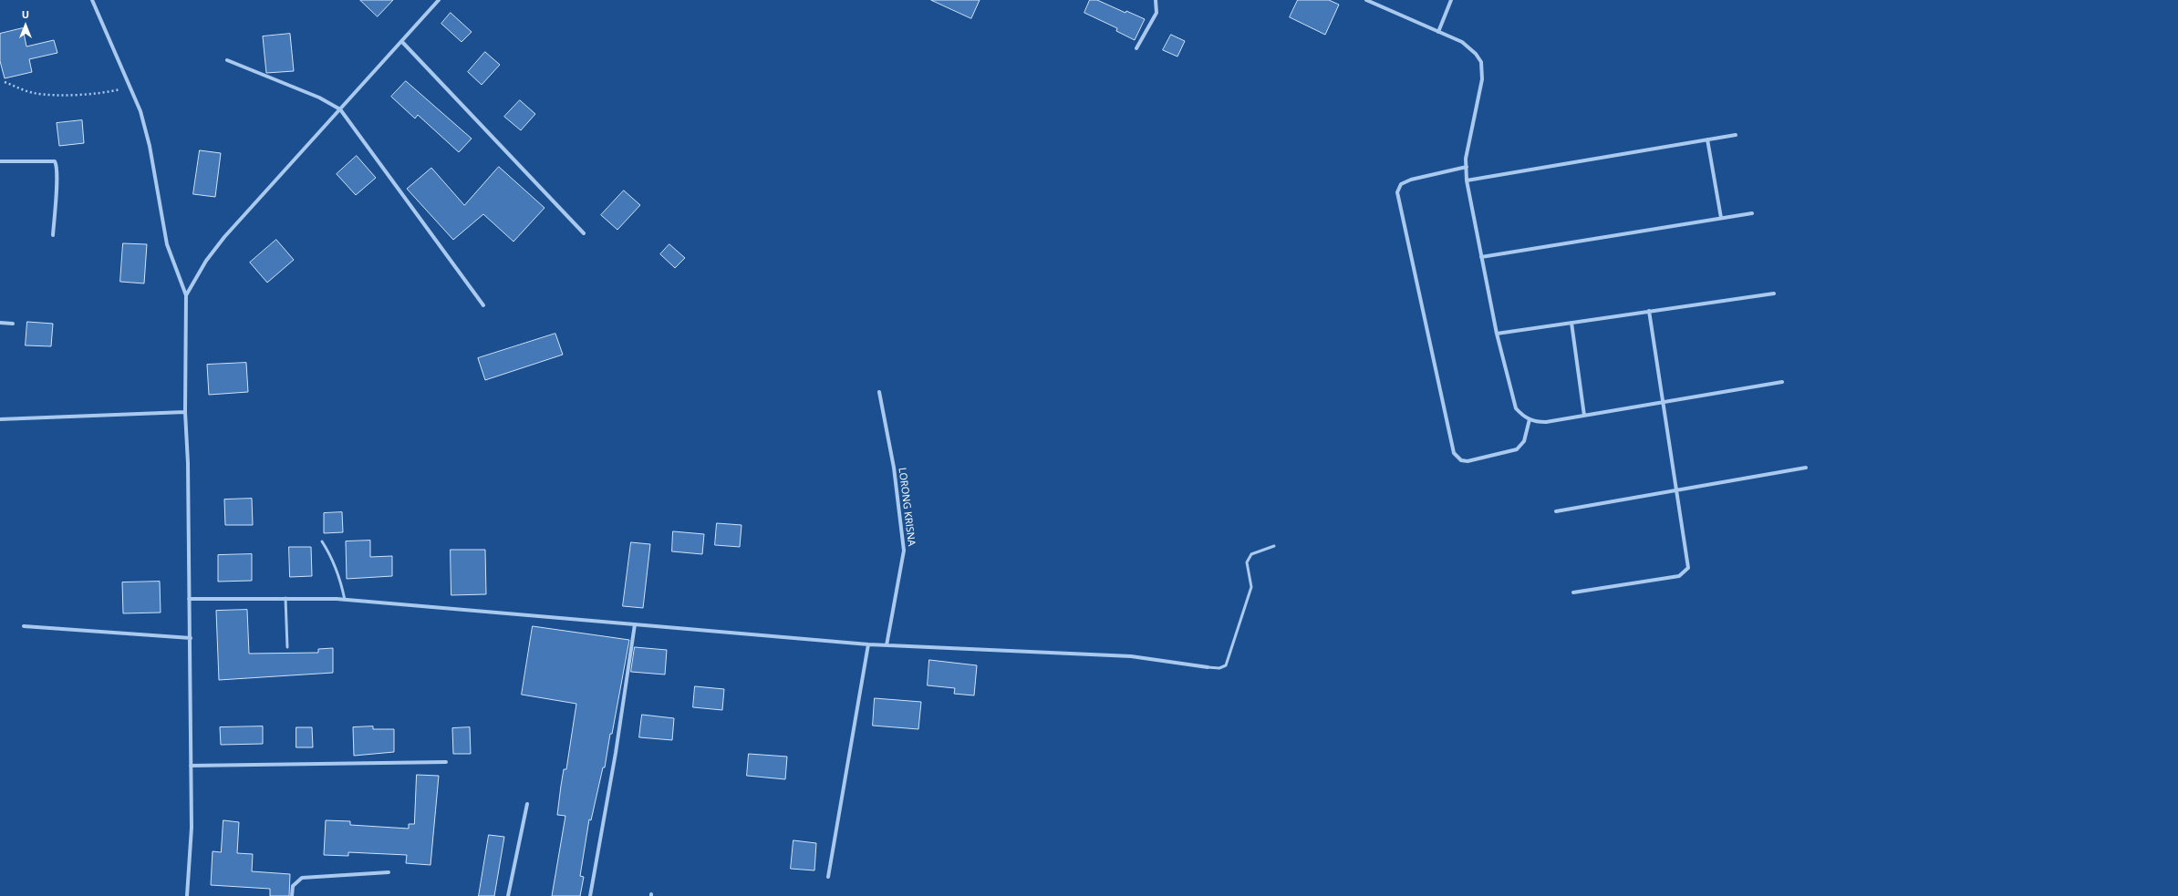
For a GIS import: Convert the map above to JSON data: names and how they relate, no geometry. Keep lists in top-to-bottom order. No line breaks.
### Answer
{"streets":{"street":["LORONG KRISNA"]},"north":"top"}
